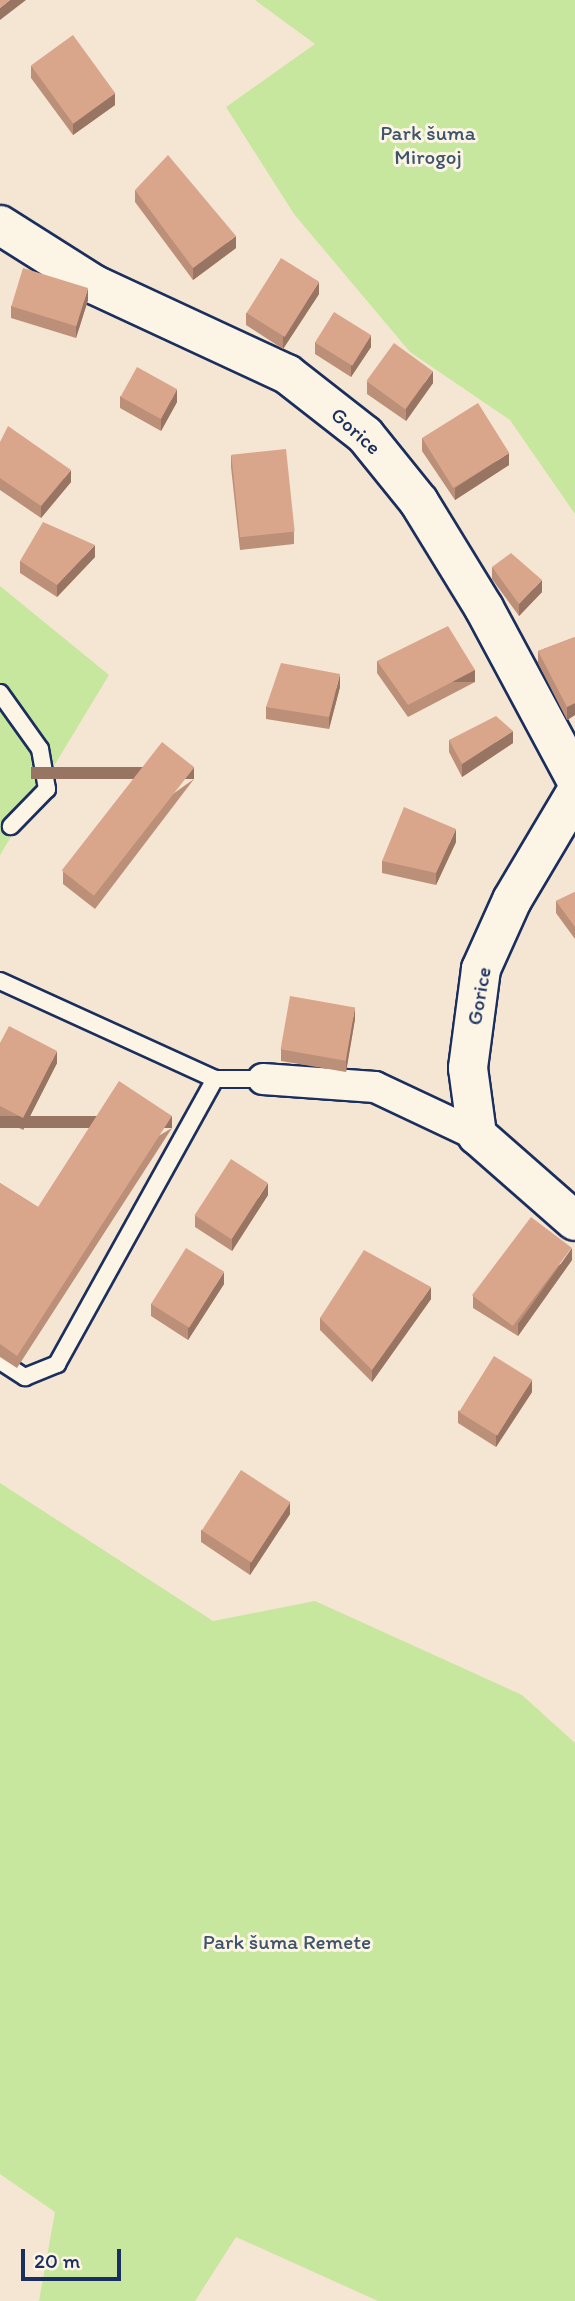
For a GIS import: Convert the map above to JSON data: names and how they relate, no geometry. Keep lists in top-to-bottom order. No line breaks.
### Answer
{"streets":{"street":["Gorice"]},"parks":["Park šuma Mirogoj","Park šuma Remete"],"scale_bar":"20 m"}
